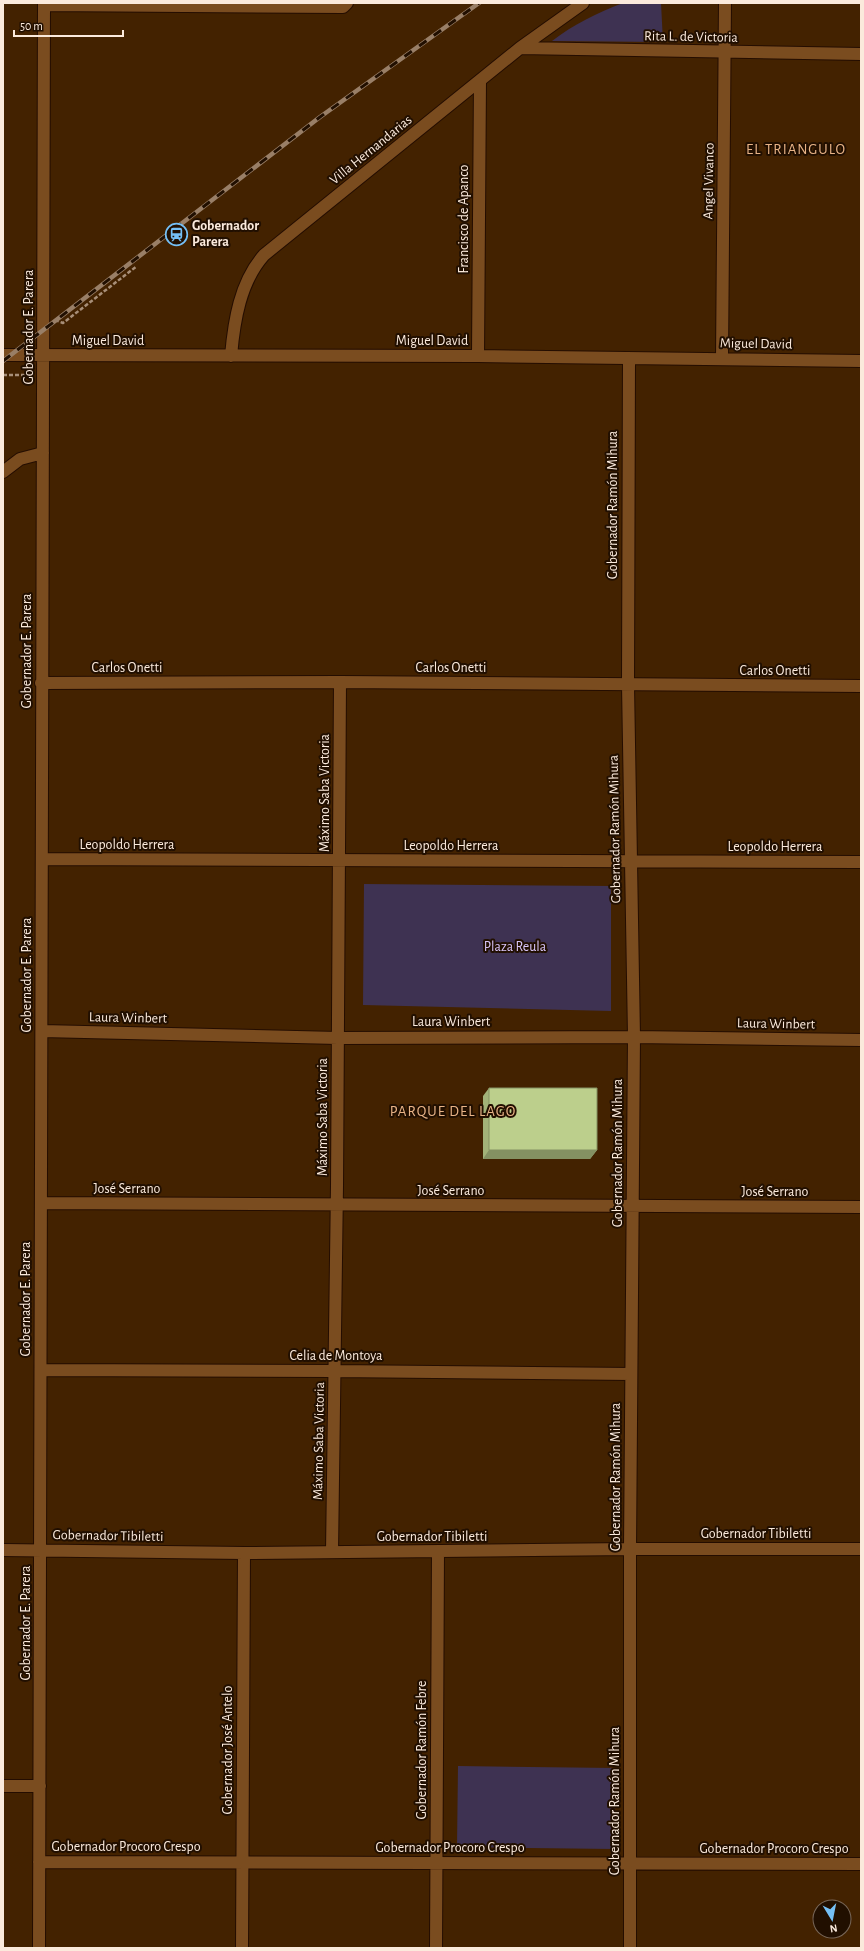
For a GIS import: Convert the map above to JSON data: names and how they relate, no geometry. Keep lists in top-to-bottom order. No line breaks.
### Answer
{"streets":{"street":["Rita L. de Victoria","Villa Hernandarias","Angel Vivanco","Francisco de Apanco","Gobernador E. Parera","Miguel David","Gobernador Ramón Mihura","Carlos Onetti","Máximo Saba Victoria","Leopoldo Herrera","Laura Winbert","José Serrano","Celia de Montoya","Gobernador Tibiletti","Gobernador José Antelo","Gobernador Ramón Febre","Gobernador Procoro Crespo"]},"crossings":[["Rita L. de Victoria","Villa Hernandarias"],["Rita L. de Victoria","Angel Vivanco"],["Villa Hernandarias","Francisco de Apanco"],["Villa Hernandarias","Miguel David"],["Angel Vivanco","Miguel David"],["Francisco de Apanco","Miguel David"],["Gobernador E. Parera","Miguel David"],["Gobernador E. Parera","Carlos Onetti"],["Gobernador E. Parera","Leopoldo Herrera"],["Gobernador E. Parera","Laura Winbert"],["Gobernador E. Parera","José Serrano"],["Gobernador E. Parera","Celia de Montoya"],["Gobernador E. Parera","Gobernador Tibiletti"],["Gobernador E. Parera","Gobernador Procoro Crespo"],["Miguel David","Gobernador Ramón Mihura"],["Gobernador Ramón Mihura","Carlos Onetti"],["Gobernador Ramón Mihura","Leopoldo Herrera"],["Gobernador Ramón Mihura","Laura Winbert"],["Gobernador Ramón Mihura","José Serrano"],["Gobernador Ramón Mihura","Celia de Montoya"],["Gobernador Ramón Mihura","Gobernador Tibiletti"],["Gobernador Ramón Mihura","Gobernador Procoro Crespo"],["Carlos Onetti","Máximo Saba Victoria"],["Máximo Saba Victoria","Leopoldo Herrera"],["Máximo Saba Victoria","Laura Winbert"],["Máximo Saba Victoria","José Serrano"],["Máximo Saba Victoria","Celia de Montoya"],["Máximo Saba Victoria","Gobernador Tibiletti"],["Gobernador Tibiletti","Gobernador José Antelo"],["Gobernador Tibiletti","Gobernador Ramón Febre"],["Gobernador José Antelo","Gobernador Procoro Crespo"],["Gobernador Ramón Febre","Gobernador Procoro Crespo"]],"districts":["EL TRIANGULO","PARQUE DEL LAGO"],"parks":["Plaza Reula"],"places":{"station":["Gobernador Parera"]},"scale_bar":"50 m","north":"bottom"}
